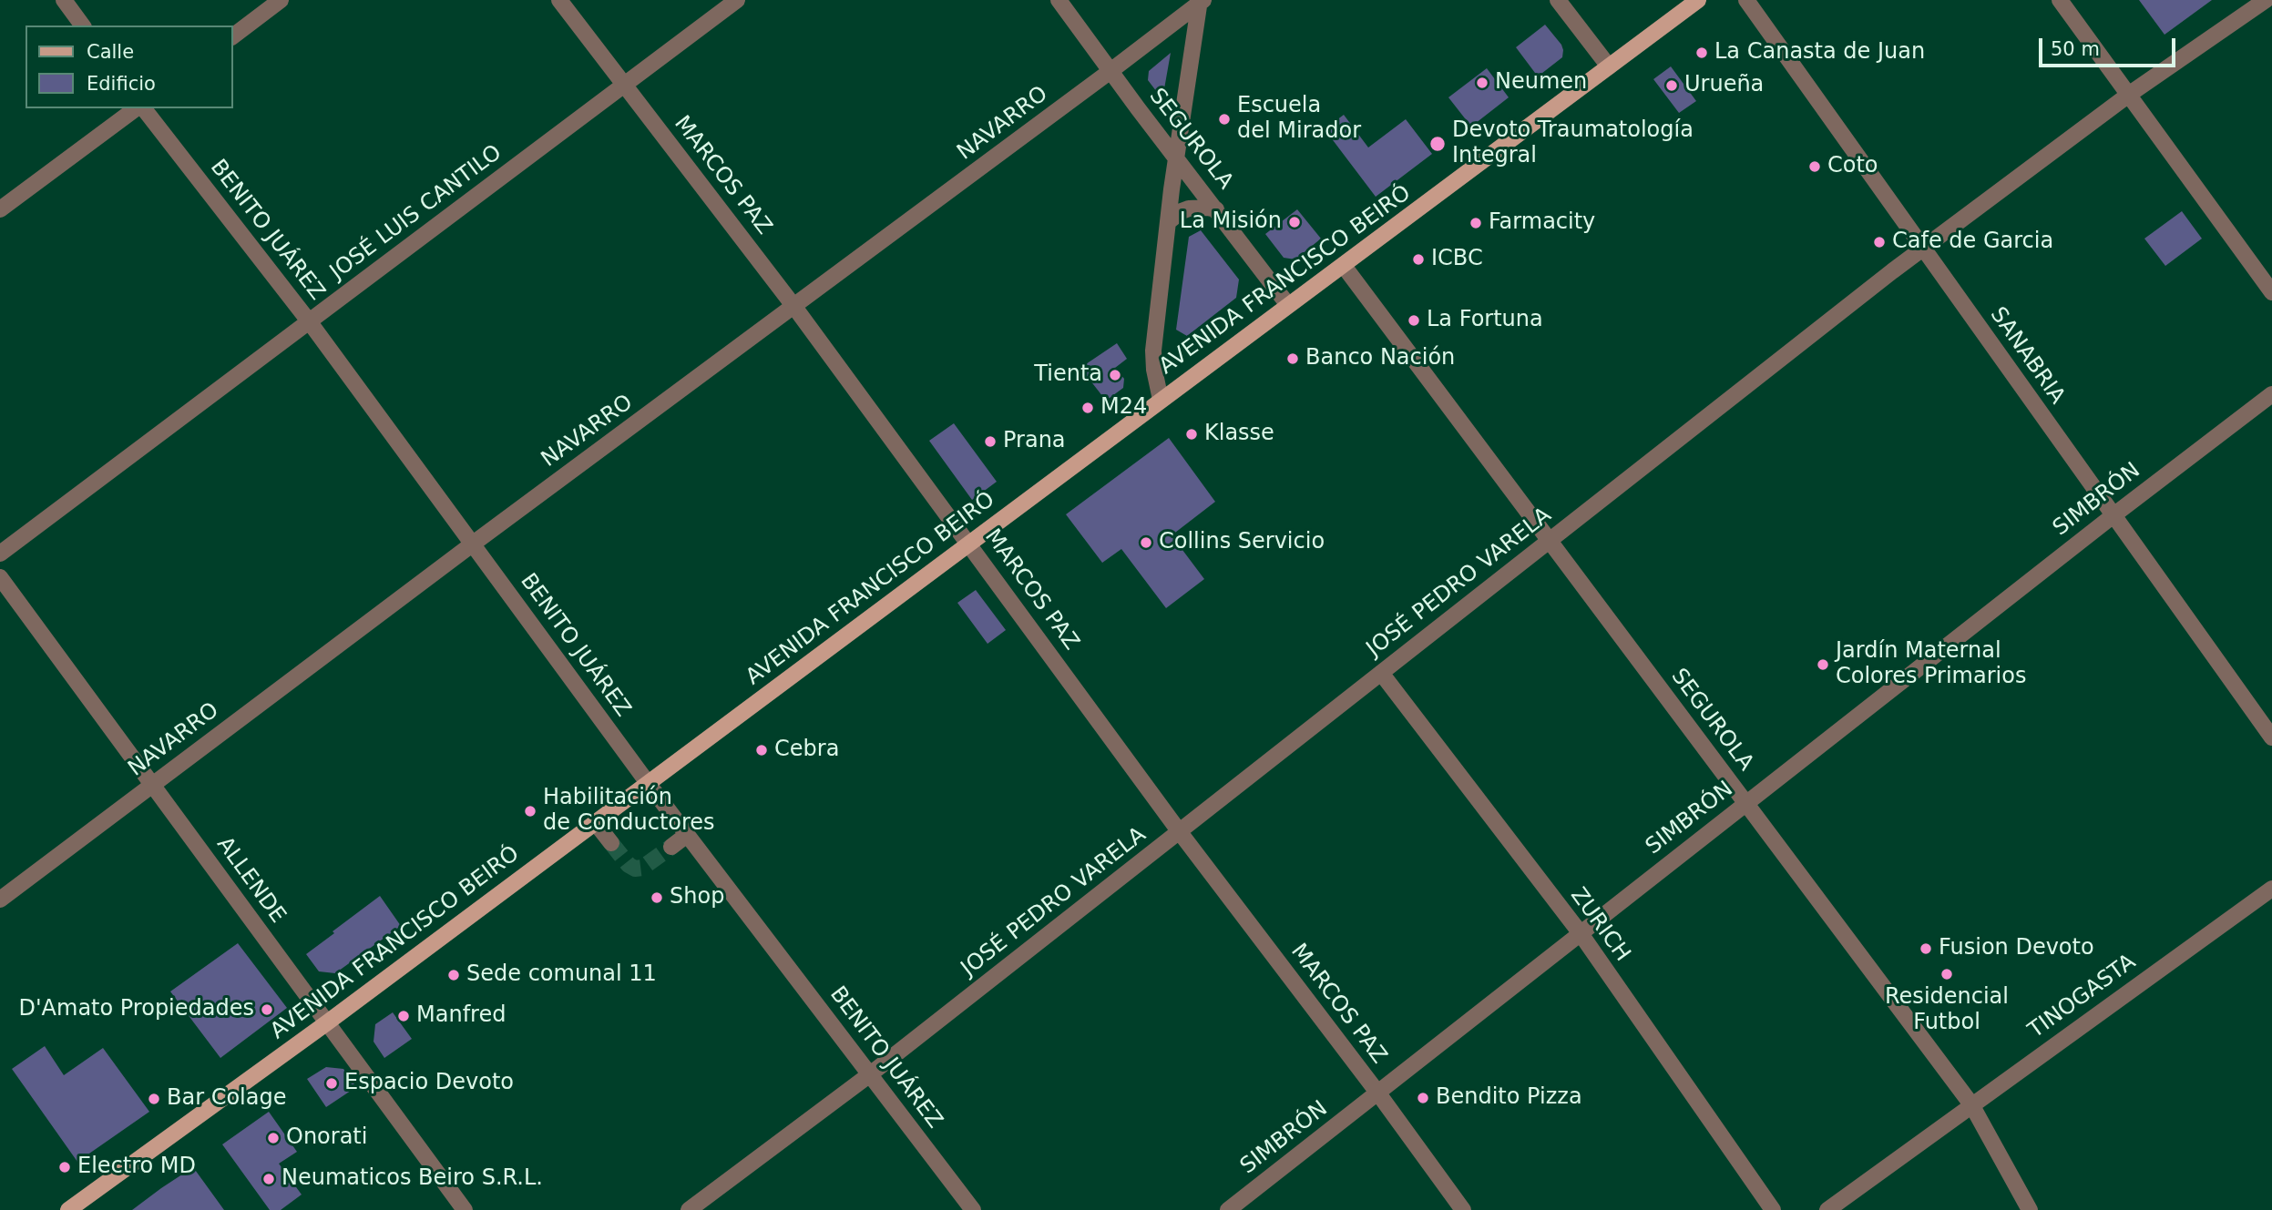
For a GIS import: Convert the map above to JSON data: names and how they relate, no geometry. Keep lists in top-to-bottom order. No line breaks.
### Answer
{"streets":{"main road":["AVENIDA FRANCISCO BEIRÓ"],"street":["NAVARRO","SEGUROLA","MARCOS PAZ","JOSÉ LUIS CANTILO","BENITO JUÁREZ","SANABRIA","SIMBRÓN","JOSÉ PEDRO VARELA","ALLENDE","ZURICH","TINOGASTA"]},"crossings":[["NAVARRO","SEGUROLA"],["NAVARRO","MARCOS PAZ"],["NAVARRO","BENITO JUÁREZ"],["NAVARRO","ALLENDE"],["SEGUROLA","AVENIDA FRANCISCO BEIRÓ"],["SEGUROLA","SIMBRÓN"],["SEGUROLA","JOSÉ PEDRO VARELA"],["SEGUROLA","TINOGASTA"],["MARCOS PAZ","JOSÉ LUIS CANTILO"],["MARCOS PAZ","AVENIDA FRANCISCO BEIRÓ"],["MARCOS PAZ","SIMBRÓN"],["MARCOS PAZ","JOSÉ PEDRO VARELA"],["JOSÉ LUIS CANTILO","BENITO JUÁREZ"],["BENITO JUÁREZ","AVENIDA FRANCISCO BEIRÓ"],["BENITO JUÁREZ","JOSÉ PEDRO VARELA"],["AVENIDA FRANCISCO BEIRÓ","ALLENDE"],["SANABRIA","SIMBRÓN"],["SANABRIA","JOSÉ PEDRO VARELA"],["SIMBRÓN","ZURICH"],["JOSÉ PEDRO VARELA","ZURICH"]],"places":["La Canasta de Juan","Neumen","Urueña","Escuela del Mirador","Devoto Traumatología Integral","Coto","La Misión","Farmacity","Cafe de Garcia","ICBC","La Fortuna","Banco Nación","Tienta","M24","Klasse","Prana","Collins Servicio","Jardín Maternal Colores Primarios","Cebra","Habilitación de Conductores","Shop","Fusion Devoto","Residencial Futbol","Sede comunal 11","D'Amato Propiedades","Manfred","Espacio Devoto","Bendito Pizza","Bar Colage","Onorati","Electro MD","Neumaticos Beiro S.R.L."],"legend":["Calle","Edificio"],"scale_bar":"50 m"}
